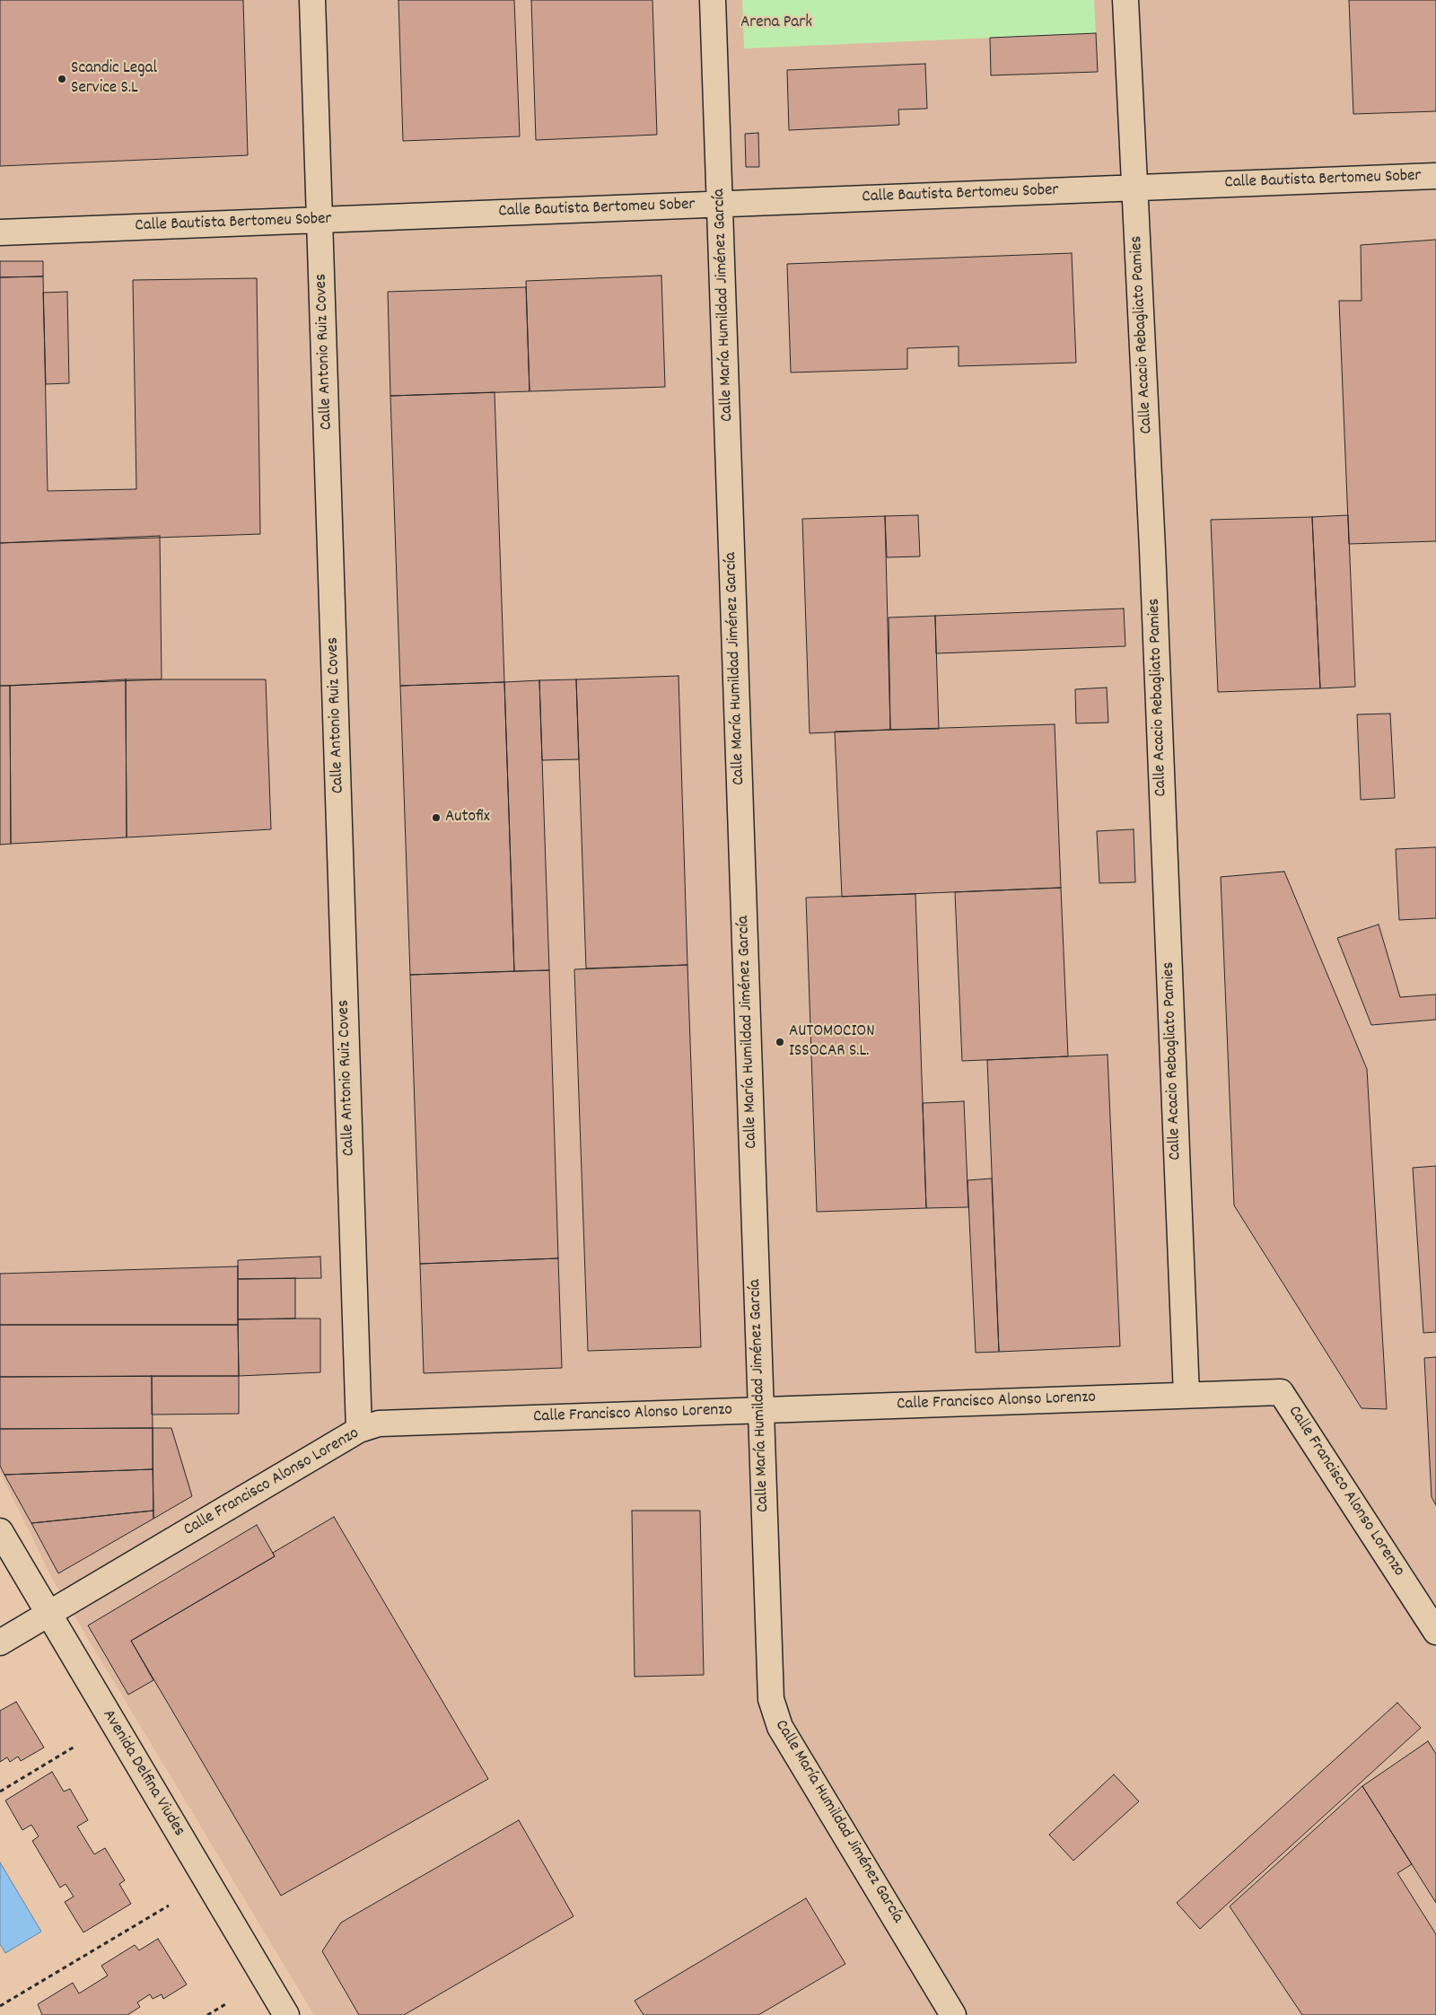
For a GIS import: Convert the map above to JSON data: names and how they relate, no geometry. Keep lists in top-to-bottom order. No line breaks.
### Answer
{"streets":{"street":["Calle Bautista Bertomeu Sober","Calle María Humildad Jiménez García","Calle Acacio Rebagliato Pamies","Calle Antonio Ruiz Coves","Calle Francisco Alonso Lorenzo","Avenida Delfina Viudes"]},"crossings":[["Calle Bautista Bertomeu Sober","Calle María Humildad Jiménez García"],["Calle Bautista Bertomeu Sober","Calle Acacio Rebagliato Pamies"],["Calle Bautista Bertomeu Sober","Calle Antonio Ruiz Coves"],["Calle María Humildad Jiménez García","Calle Francisco Alonso Lorenzo"],["Calle Acacio Rebagliato Pamies","Calle Francisco Alonso Lorenzo"],["Calle Antonio Ruiz Coves","Calle Francisco Alonso Lorenzo"],["Calle Francisco Alonso Lorenzo","Avenida Delfina Viudes"]],"parks":["Arena Park"],"places":["Scandic Legal Service S.L","Autofix","AUTOMOCION ISSOCAR S.L."]}
